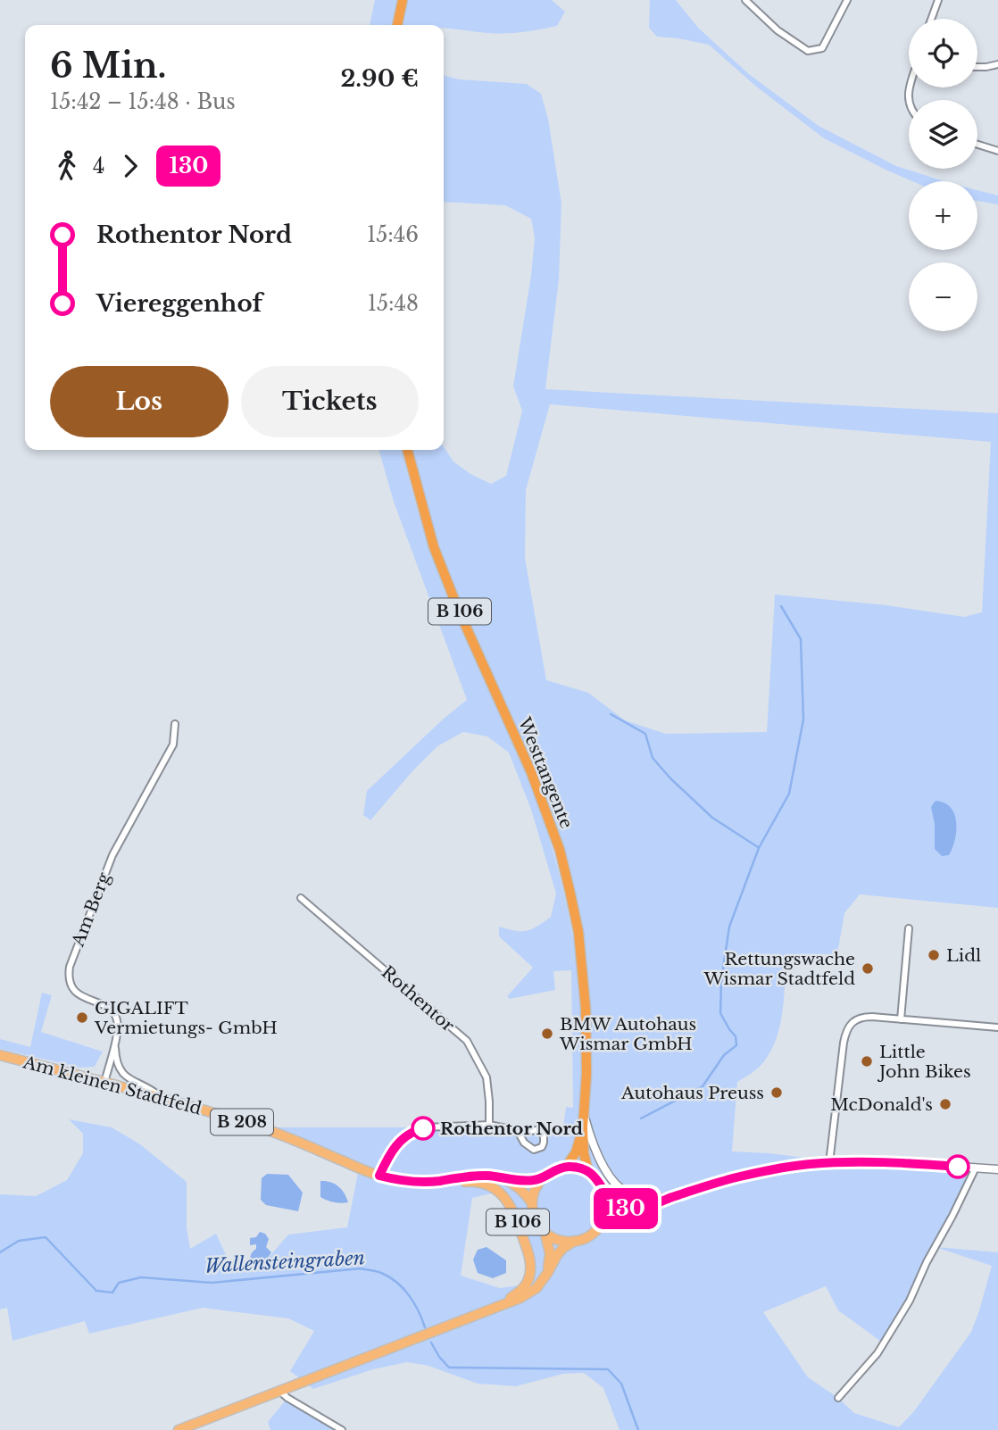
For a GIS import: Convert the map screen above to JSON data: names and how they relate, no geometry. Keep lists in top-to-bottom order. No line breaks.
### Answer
{"streets":{"highway":["B 106","Westtangente"],"main road":["Am kleinen Stadtfeld","B 208"],"street":["Am Berg","Rothentor"]},"crossings":[["B 106","Westtangente"],["B 106","Am kleinen Stadtfeld"],["B 106","B 208"],["Westtangente","B 208"],["Am Berg","Am kleinen Stadtfeld"],["Am kleinen Stadtfeld","B 208"]],"water":["Wallensteingraben"],"places":["Lidl","Rettungswache Wismar Stadtfeld","GIGALIFT Vermietungs- GmbH","BMW Autohaus Wismar GmbH","Little John Bikes","Autohaus Preuss","McDonald's","Rothentor Nord"],"lines":["bus line 130"],"page":{"on_map":"130","map_buttons":["+","−"],"heading":["6 Min.","15:42 – 15:48 · Bus","2.90 €"],"legs":["4","130"],"list":[{"name":"Rothentor Nord","value":"15:46"},{"name":"Viereggenhof","value":"15:48"}],"buttons":["Los","Tickets"]}}
